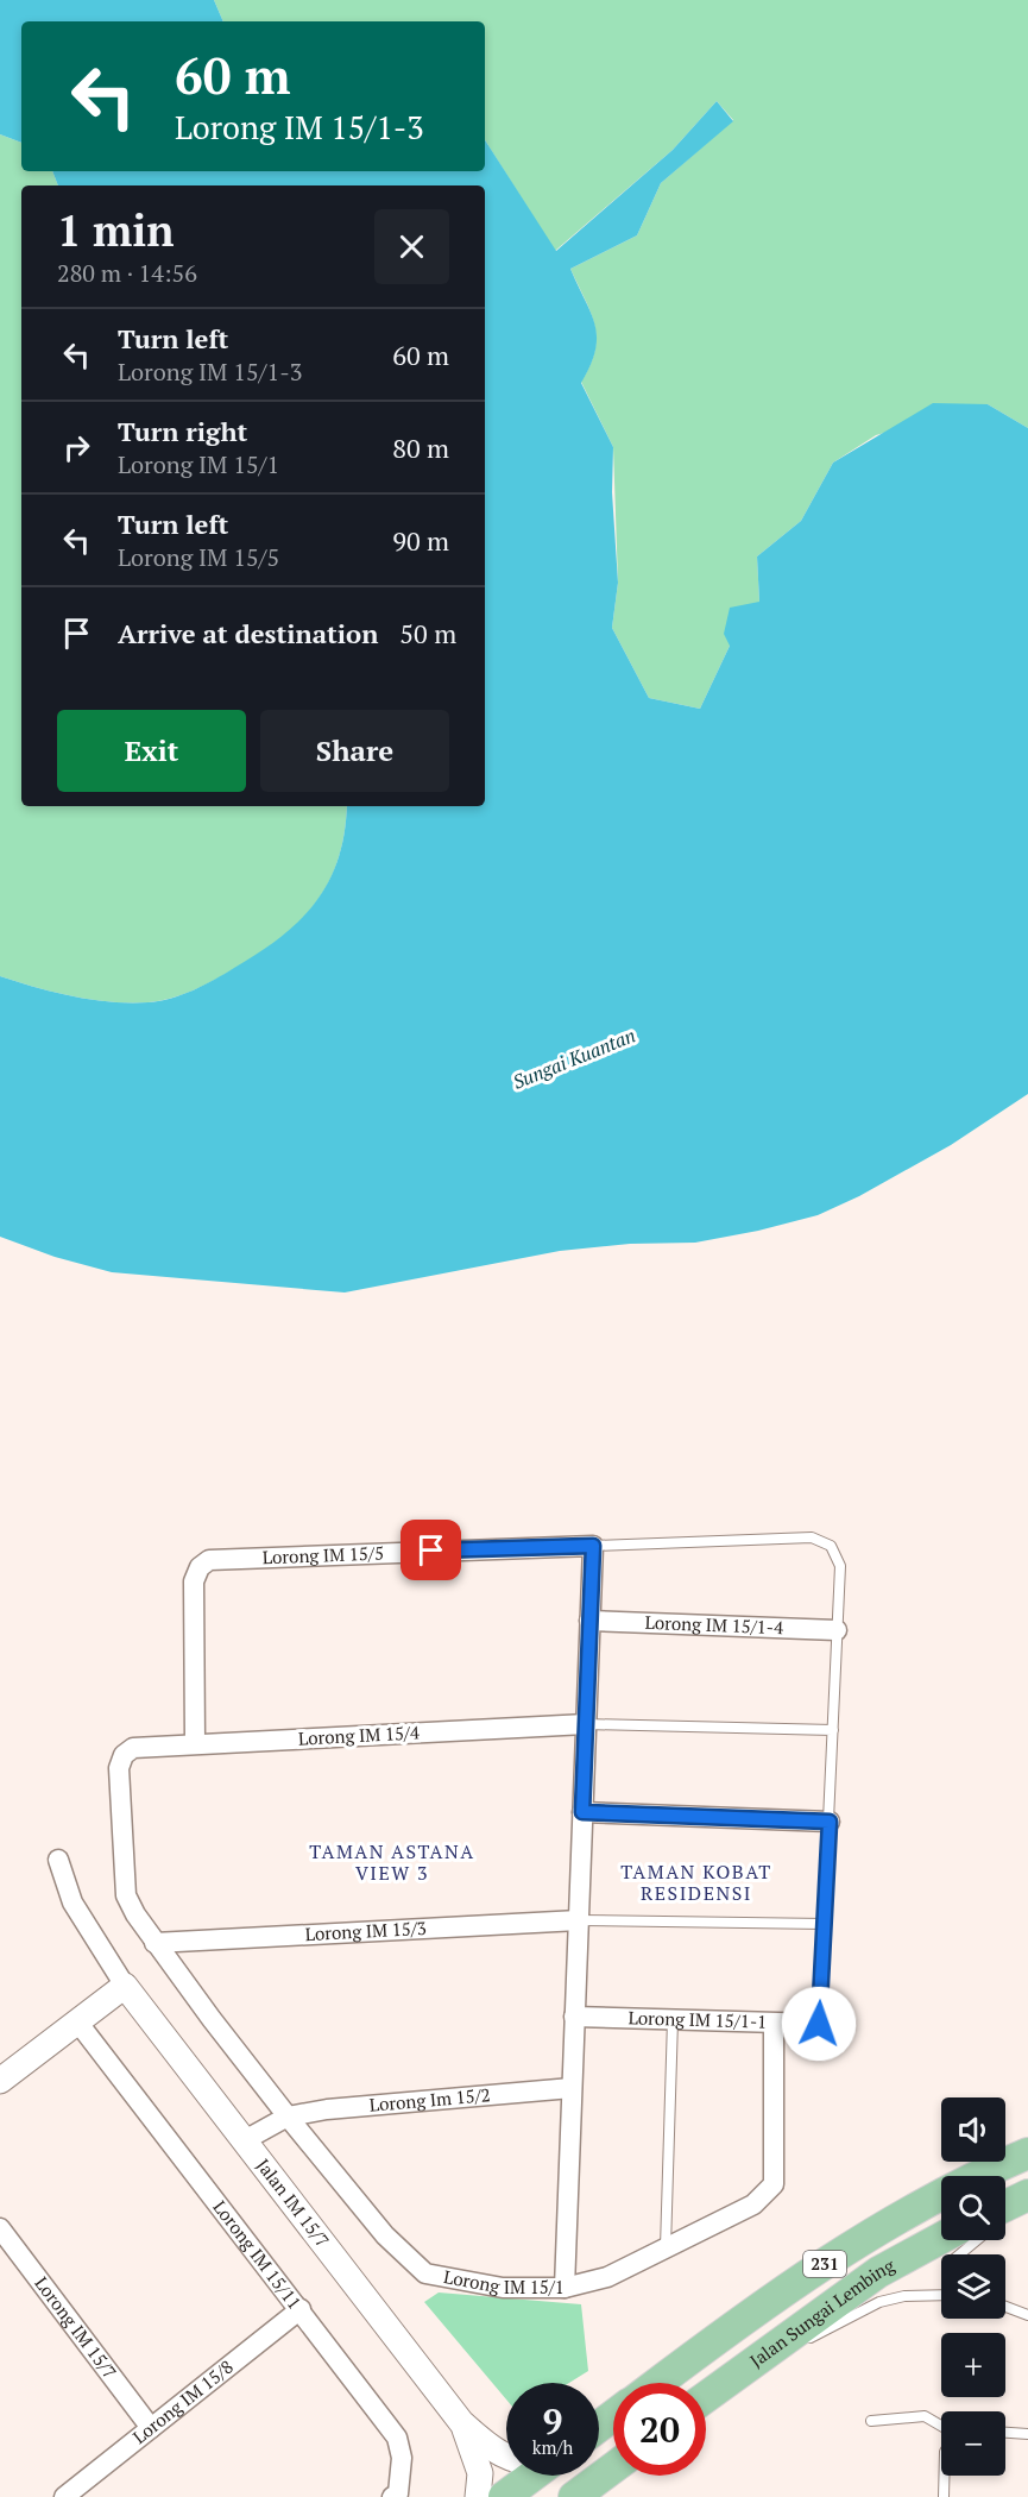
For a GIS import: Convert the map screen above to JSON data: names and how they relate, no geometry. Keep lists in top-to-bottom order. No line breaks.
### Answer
{"streets":{"main road":["231","Jalan Sungai Lembing"],"street":["Lorong IM 15/5","Lorong IM 15/1-4","Lorong IM 15/4","Lorong IM 15/3","Lorong IM 15/1-1","Lorong Im 15/2","Jalan IM 15/7","Lorong IM 15/11","Lorong IM 15/1","Lorong IM 15/7","Lorong IM 15/8"]},"crossings":[["Lorong IM 15/5","Lorong IM 15/4"],["Lorong IM 15/5","Lorong IM 15/1"],["Lorong IM 15/1-4","Lorong IM 15/1"],["Lorong IM 15/4","Lorong IM 15/1"],["Lorong IM 15/3","Lorong IM 15/1"],["Lorong IM 15/1-1","Lorong IM 15/1"],["Lorong Im 15/2","Lorong IM 15/1"],["Lorong IM 15/11","Lorong IM 15/8"],["Lorong IM 15/7","Lorong IM 15/8"]],"districts":["TAMAN ASTANA VIEW 3","TAMAN KOBAT RESIDENSI"],"water":["Sungai Kuantan"],"page":{"turn":["60 m","Lorong IM 15/1-3"],"heading":["1 min","280 m · 14:56"],"list":[{"name":"Turn left","note":"Lorong IM 15/1-3","value":"60 m"},{"name":"Turn right","note":"Lorong IM 15/1","value":"80 m"},{"name":"Turn left","note":"Lorong IM 15/5","value":"90 m"},{"name":"Arrive at destination","value":"50 m"}],"buttons":["Exit","Share"],"map_buttons":["+","−"],"speed":"9 km/h","limit":"20"}}
